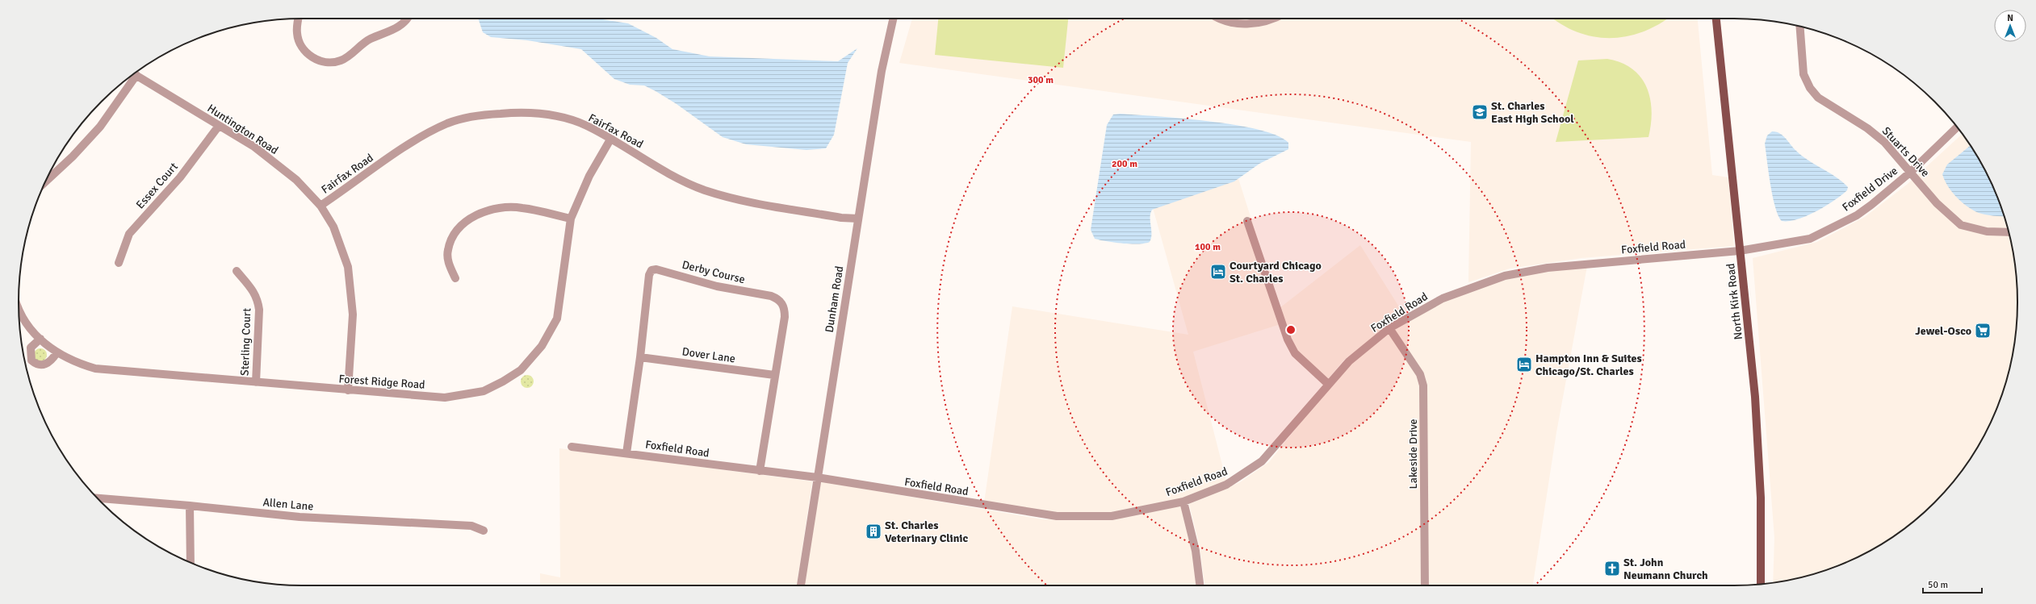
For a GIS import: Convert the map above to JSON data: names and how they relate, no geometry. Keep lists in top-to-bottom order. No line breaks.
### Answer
{"streets":{"main road":["North Kirk Road"],"street":["Huntington Road","Fairfax Road","Stuarts Drive","Essex Court","Foxfield Drive","Foxfield Road","Derby Course","Dunham Road","Sterling Court","Dover Lane","Forest Ridge Road","Lakeside Drive","Allen Lane"]},"crossings":[["Huntington Road","Fairfax Road"],["Huntington Road","Essex Court"],["Huntington Road","Forest Ridge Road"],["Fairfax Road","Dunham Road"],["Fairfax Road","Forest Ridge Road"],["Stuarts Drive","Foxfield Drive"],["Foxfield Drive","Foxfield Road"],["Foxfield Drive","North Kirk Road"],["Foxfield Road","Derby Course"],["Foxfield Road","Dunham Road"],["Foxfield Road","North Kirk Road"],["Foxfield Road","Lakeside Drive"],["Derby Course","Dover Lane"],["Sterling Court","Forest Ridge Road"]],"places":{"school or university":["St. Charles East High School"],"hotel":["Courtyard Chicago St. Charles","Hampton Inn & Suites Chicago/St. Charles"],"supermarket":["Jewel-Osco"],"building":["St. Charles Veterinary Clinic"],"church":["St. John Neumann Church"]},"scale_bar":"50 m","north":"top","rings":["300 m","200 m","100 m"]}
